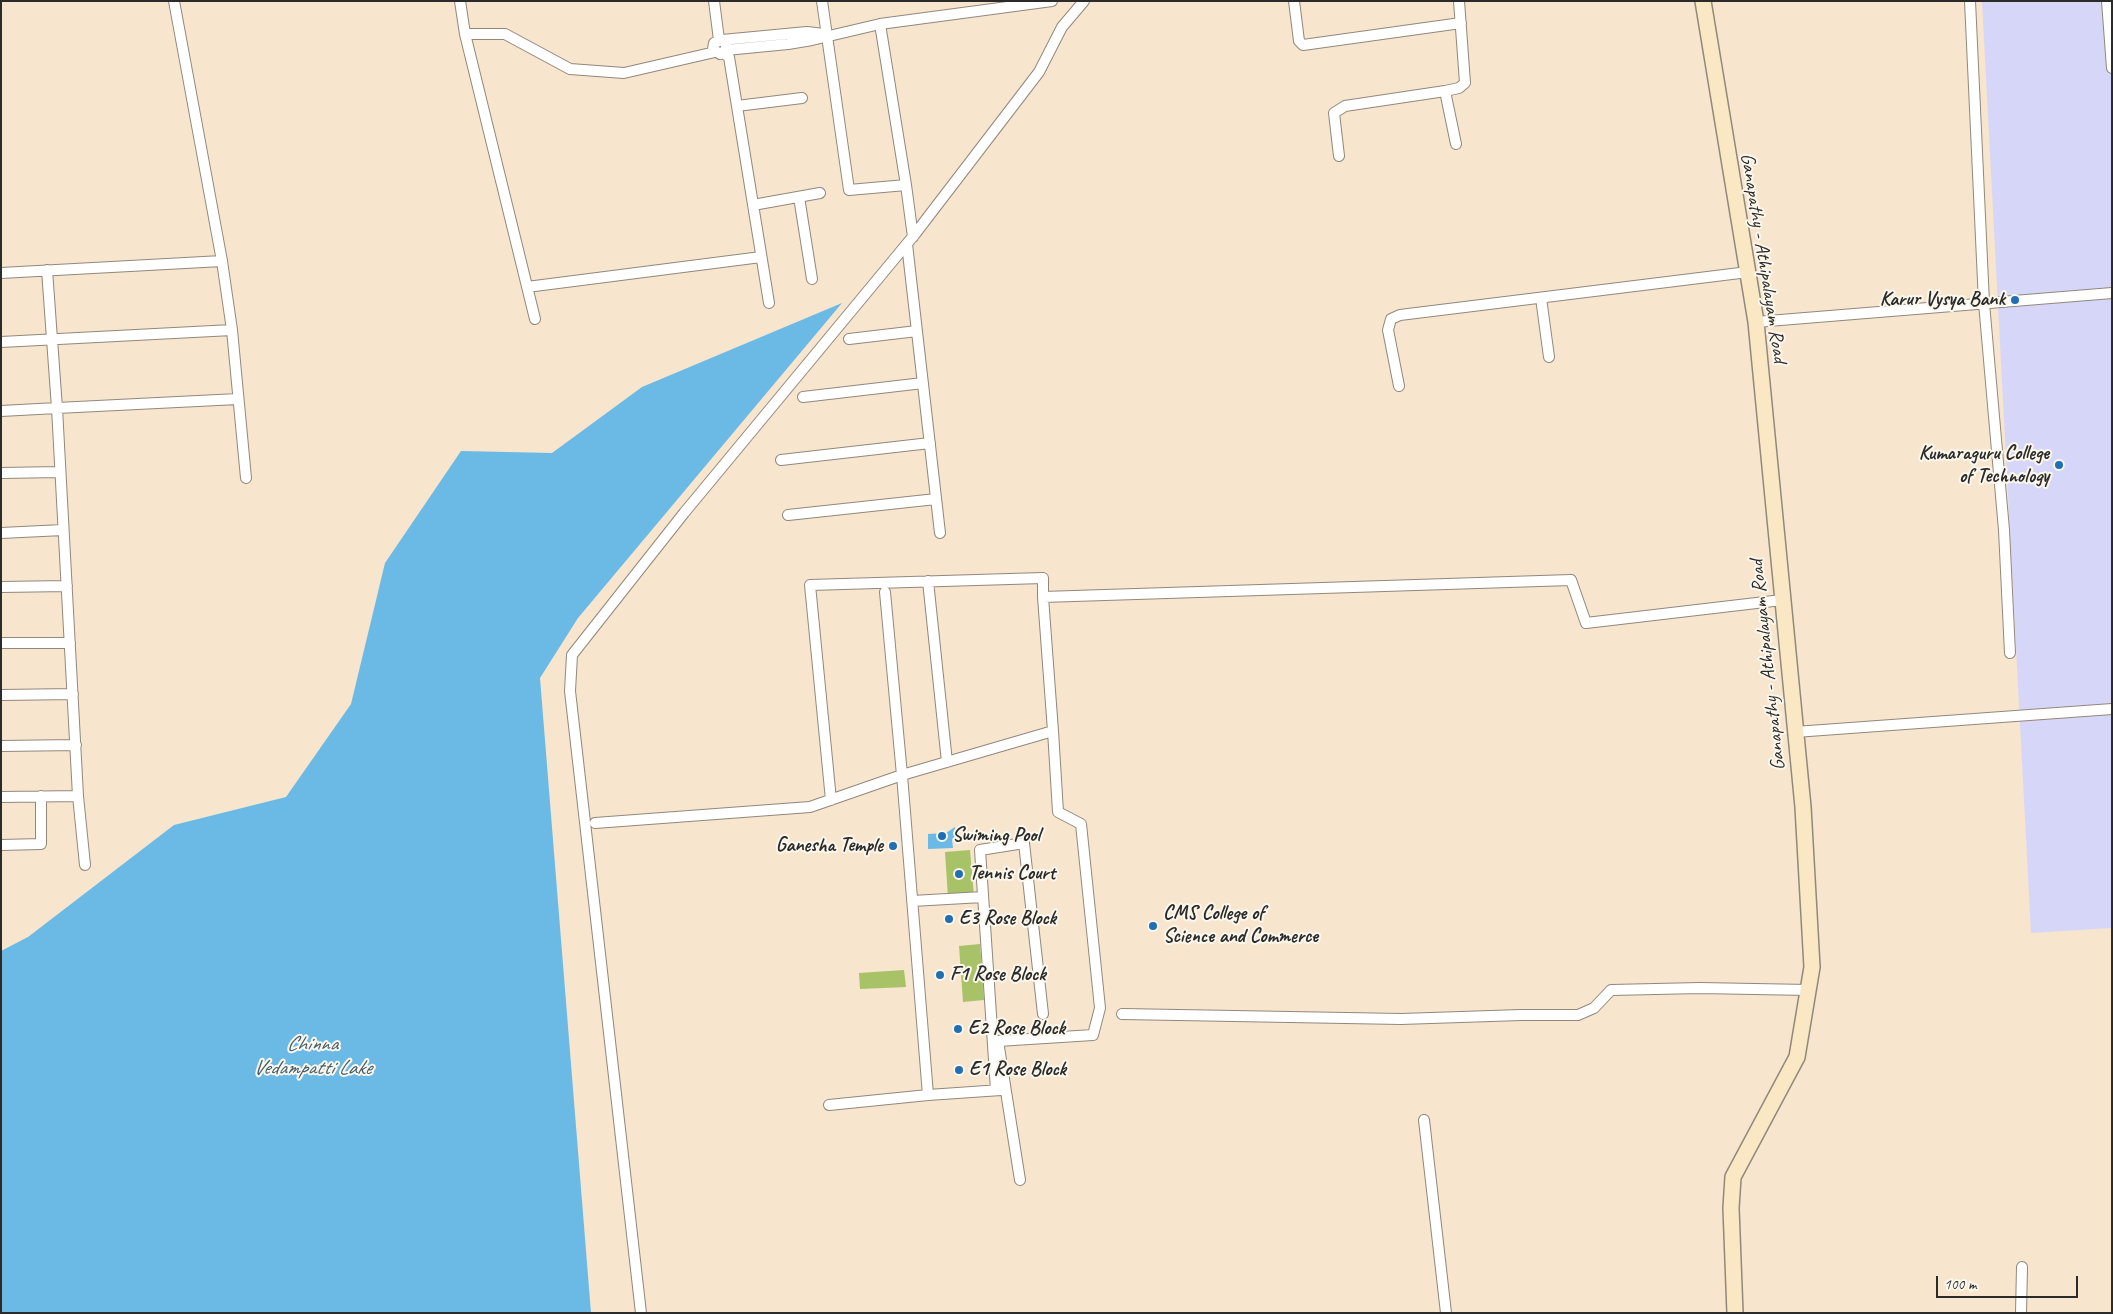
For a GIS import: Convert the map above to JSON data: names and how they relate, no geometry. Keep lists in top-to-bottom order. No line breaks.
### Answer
{"streets":{"main road":["Ganapathy - Athipalayam Road"]},"water":["Chinna Vedampatti Lake"],"places":["Karur Vysya Bank","Kumaraguru College of Technology","Swiming Pool","Ganesha Temple","Tennis Court","E3 Rose Block","CMS College of Science and Commerce","F1 Rose Block","E2 Rose Block","E1 Rose Block"],"scale_bar":"100 m"}
